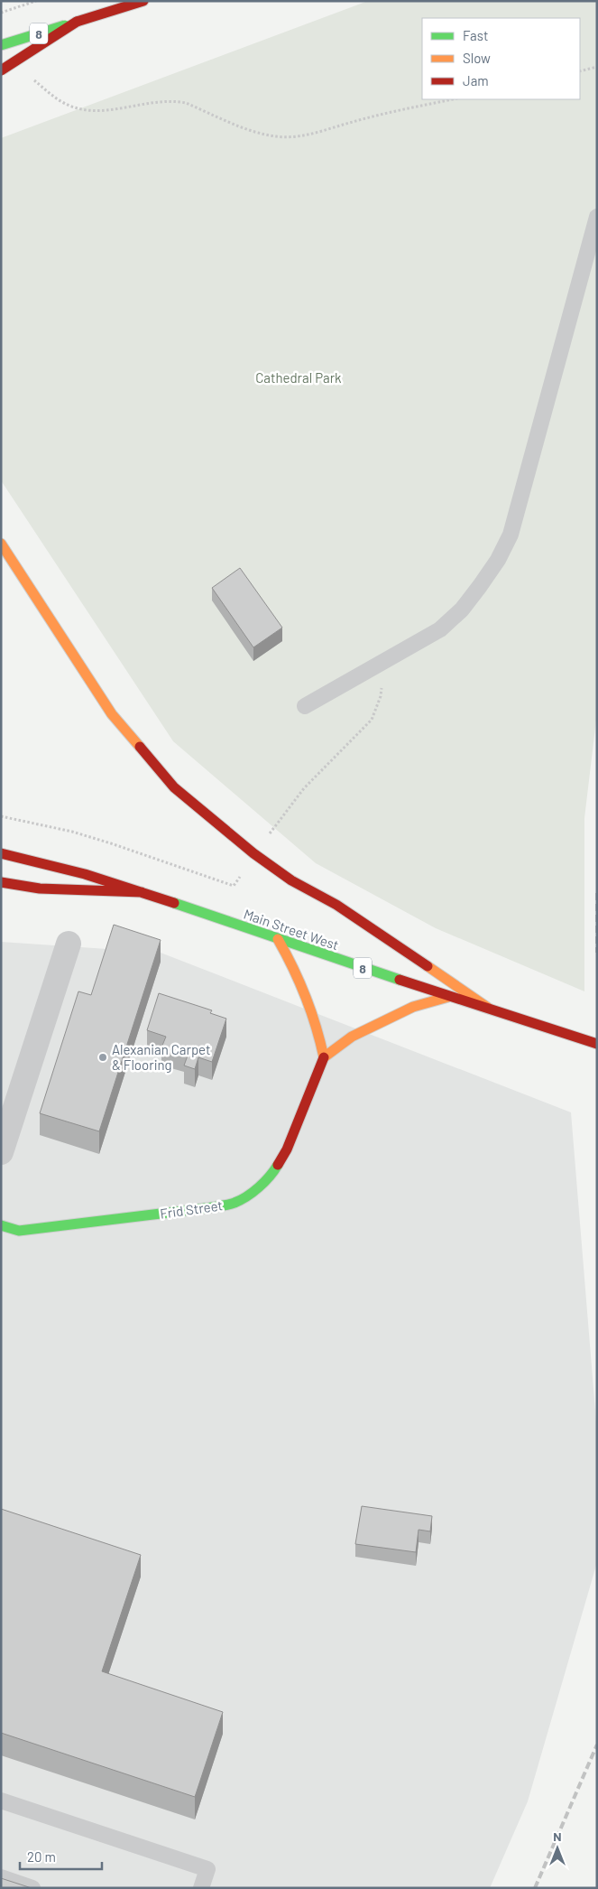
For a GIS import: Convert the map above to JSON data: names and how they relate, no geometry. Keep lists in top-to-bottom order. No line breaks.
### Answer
{"streets":{"main road":["8","Main Street West","Frid Street"]},"parks":["Cathedral Park"],"places":["Alexanian Carpet & Flooring"],"legend":["Fast","Slow","Jam"],"scale_bar":"20 m","north":"top"}
